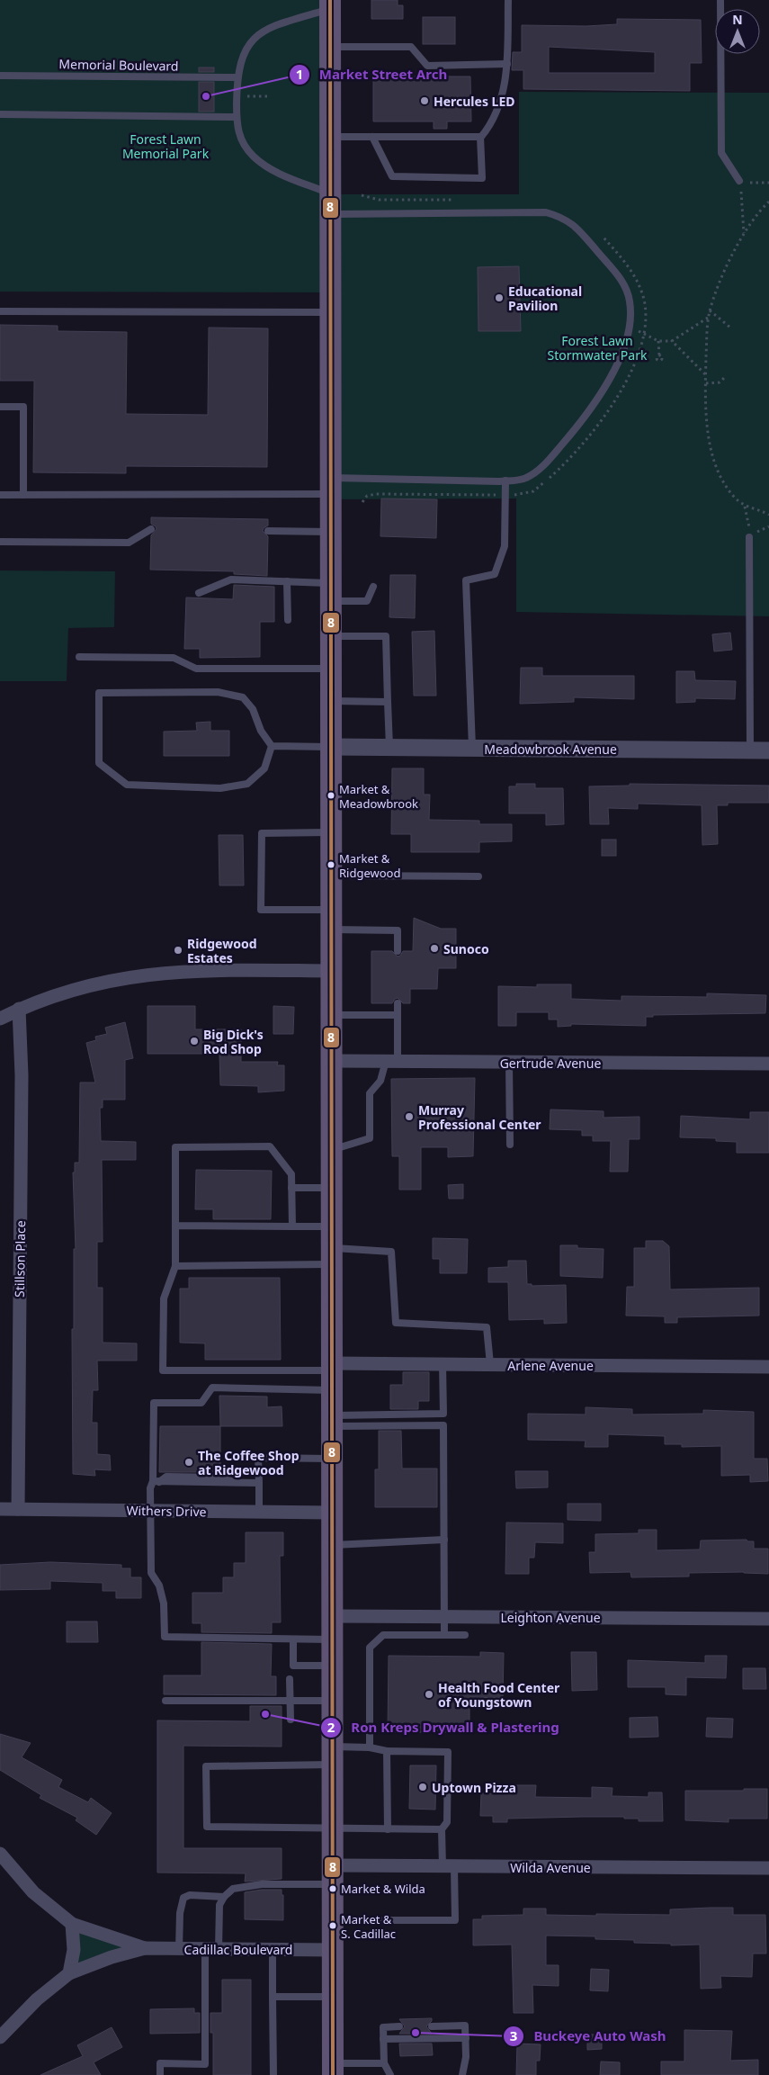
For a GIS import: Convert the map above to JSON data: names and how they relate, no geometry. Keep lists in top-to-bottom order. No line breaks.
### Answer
{"streets":{"street":["Meadowbrook Avenue","Gertrude Avenue","Stillson Place","Arlene Avenue","Withers Drive","Leighton Avenue","Wilda Avenue","Cadillac Boulevard"],"lane":["Memorial Boulevard"]},"crossings":[["Stillson Place","Withers Drive"]],"parks":["Forest Lawn Memorial Park","Forest Lawn Stormwater Park"],"places":["Market Street Arch","Hercules LED","Educational Pavilion","Market & Meadowbrook","Market & Ridgewood","Sunoco","Ridgewood Estates","Big Dick's Rod Shop","Murray Professional Center","The Coffee Shop at Ridgewood","Health Food Center of Youngstown","Ron Kreps Drywall & Plastering","Uptown Pizza","Market & Wilda","Market & S. Cadillac","Buckeye Auto Wash"],"lines":["transit line 8"],"north":"top"}
